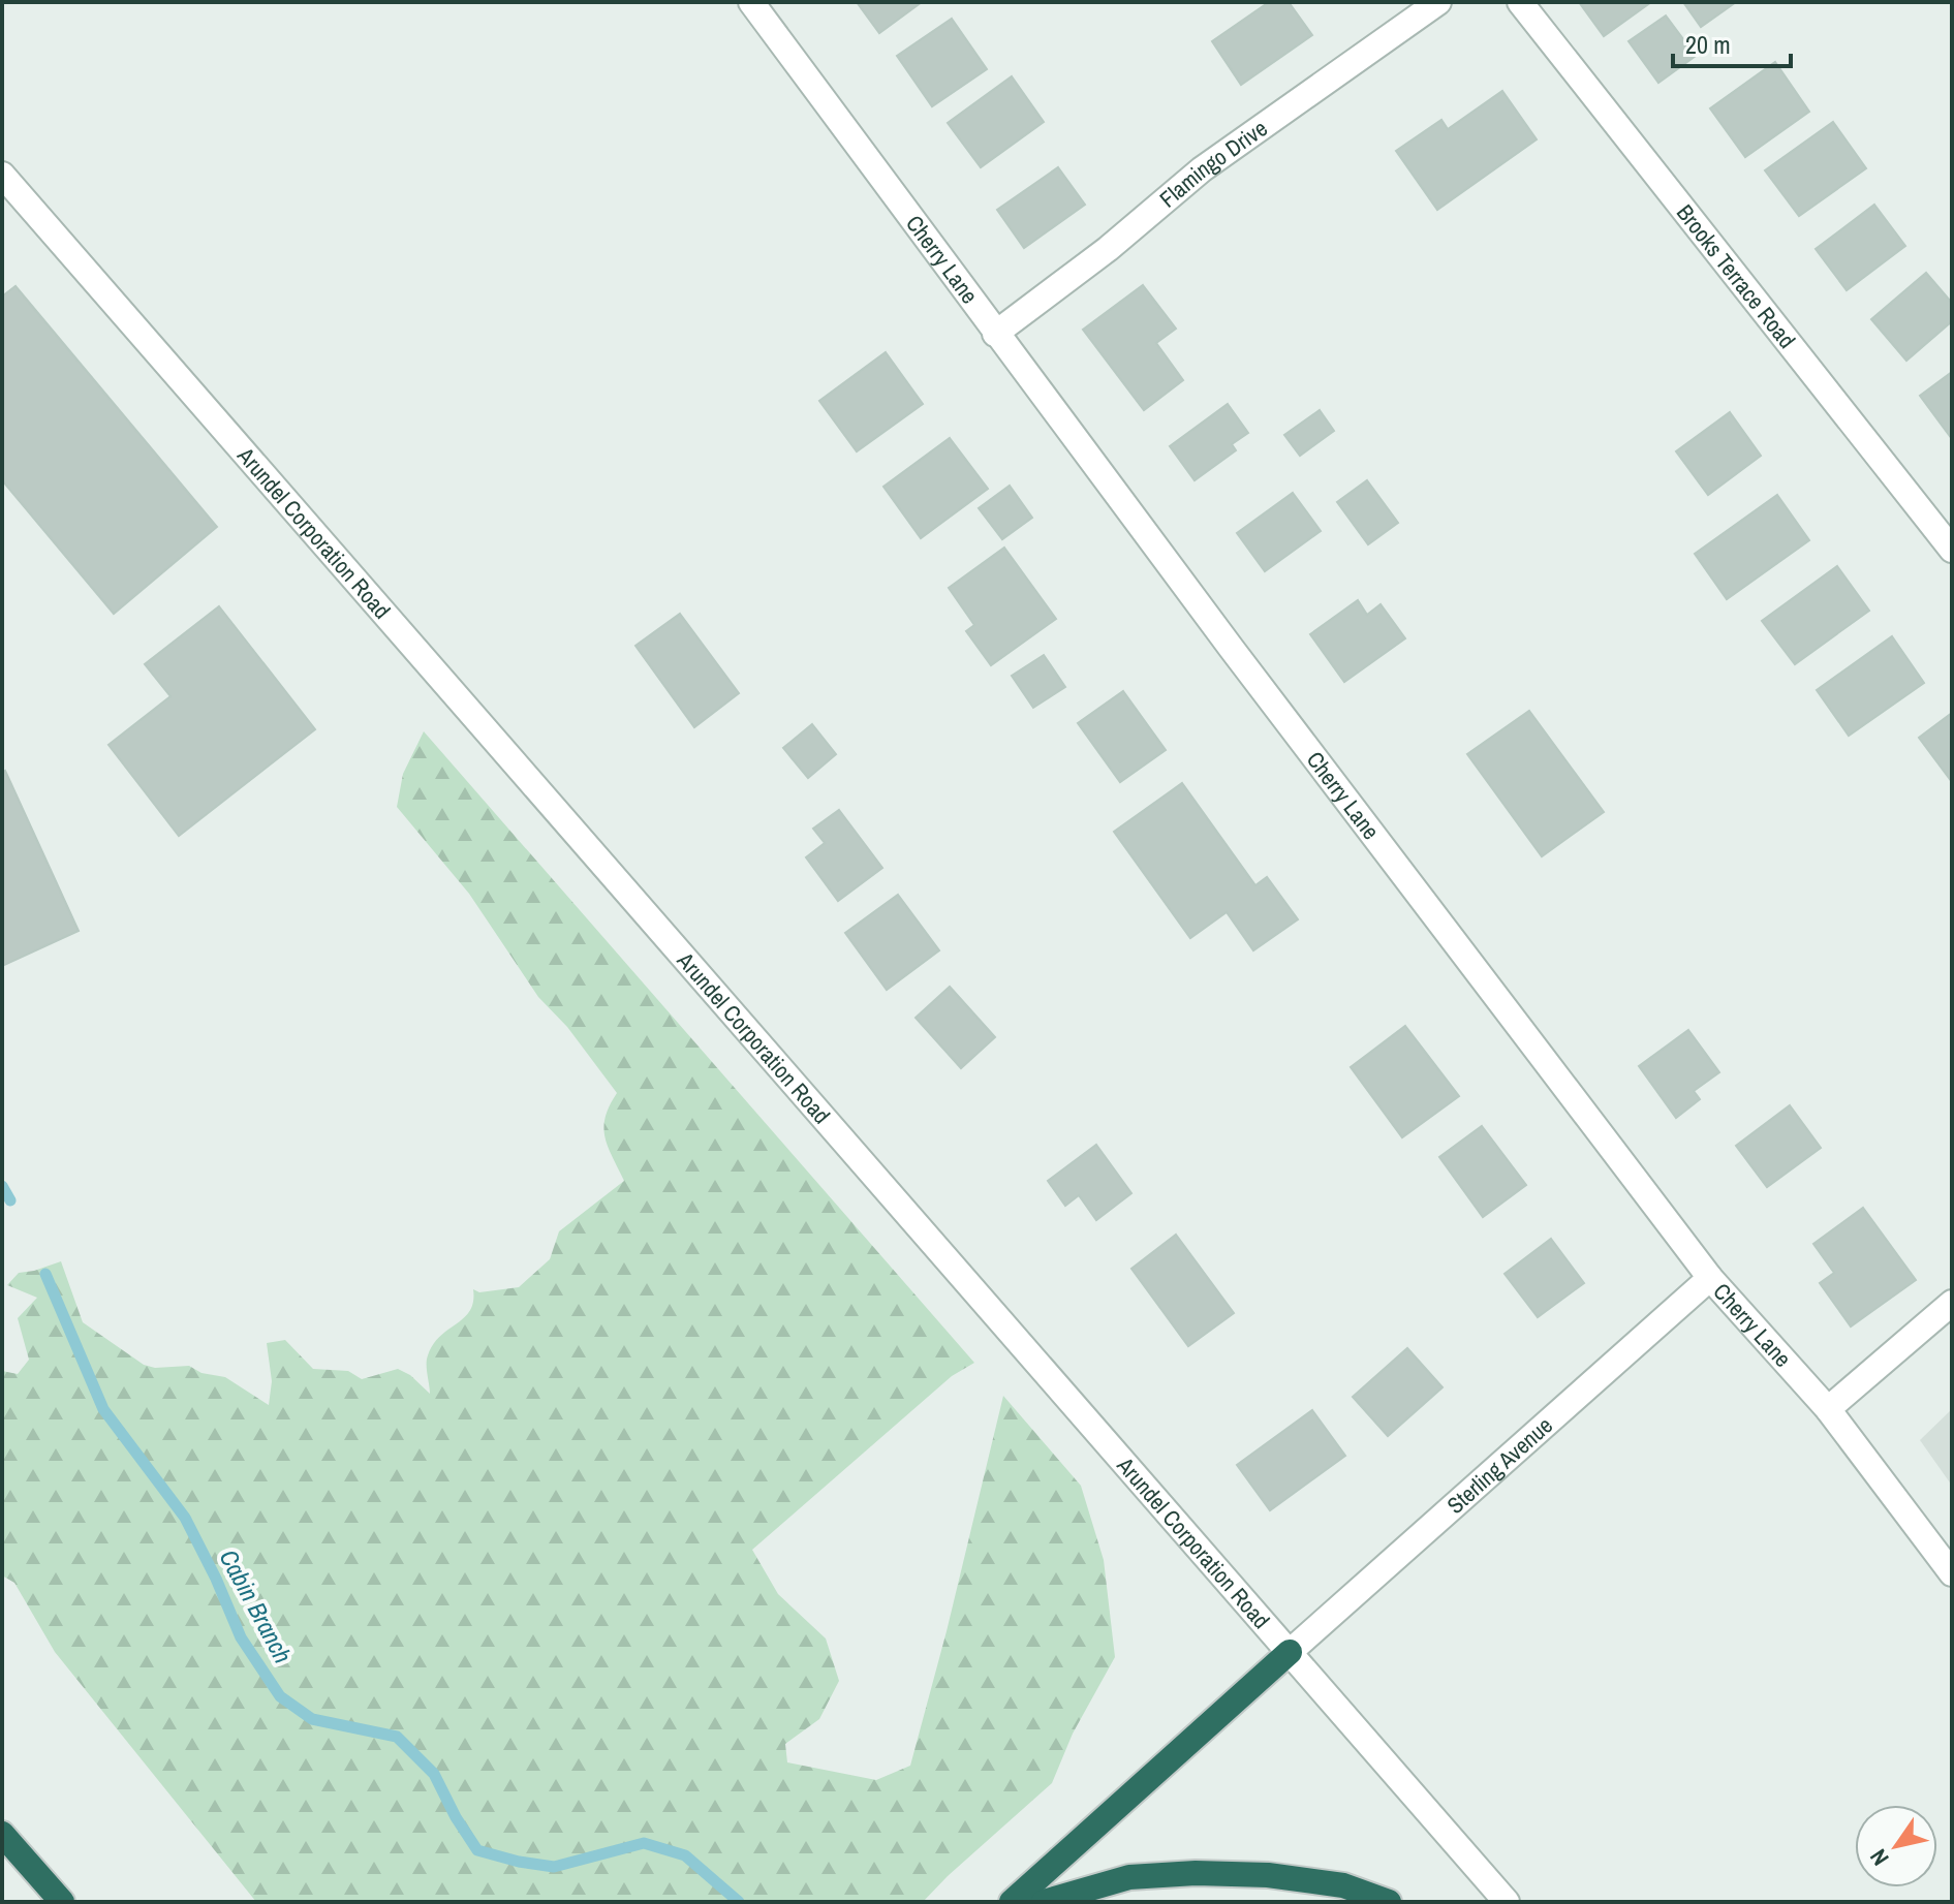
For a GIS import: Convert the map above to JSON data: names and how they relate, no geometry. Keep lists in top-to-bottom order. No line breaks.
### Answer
{"streets":{"street":["Flamingo Drive","Cherry Lane","Brooks Terrace Road","Arundel Corporation Road","Sterling Avenue"]},"crossings":[["Flamingo Drive","Cherry Lane"],["Cherry Lane","Sterling Avenue"],["Arundel Corporation Road","Sterling Avenue"]],"water":["Cabin Branch"],"scale_bar":"20 m","north":"bottom left"}
